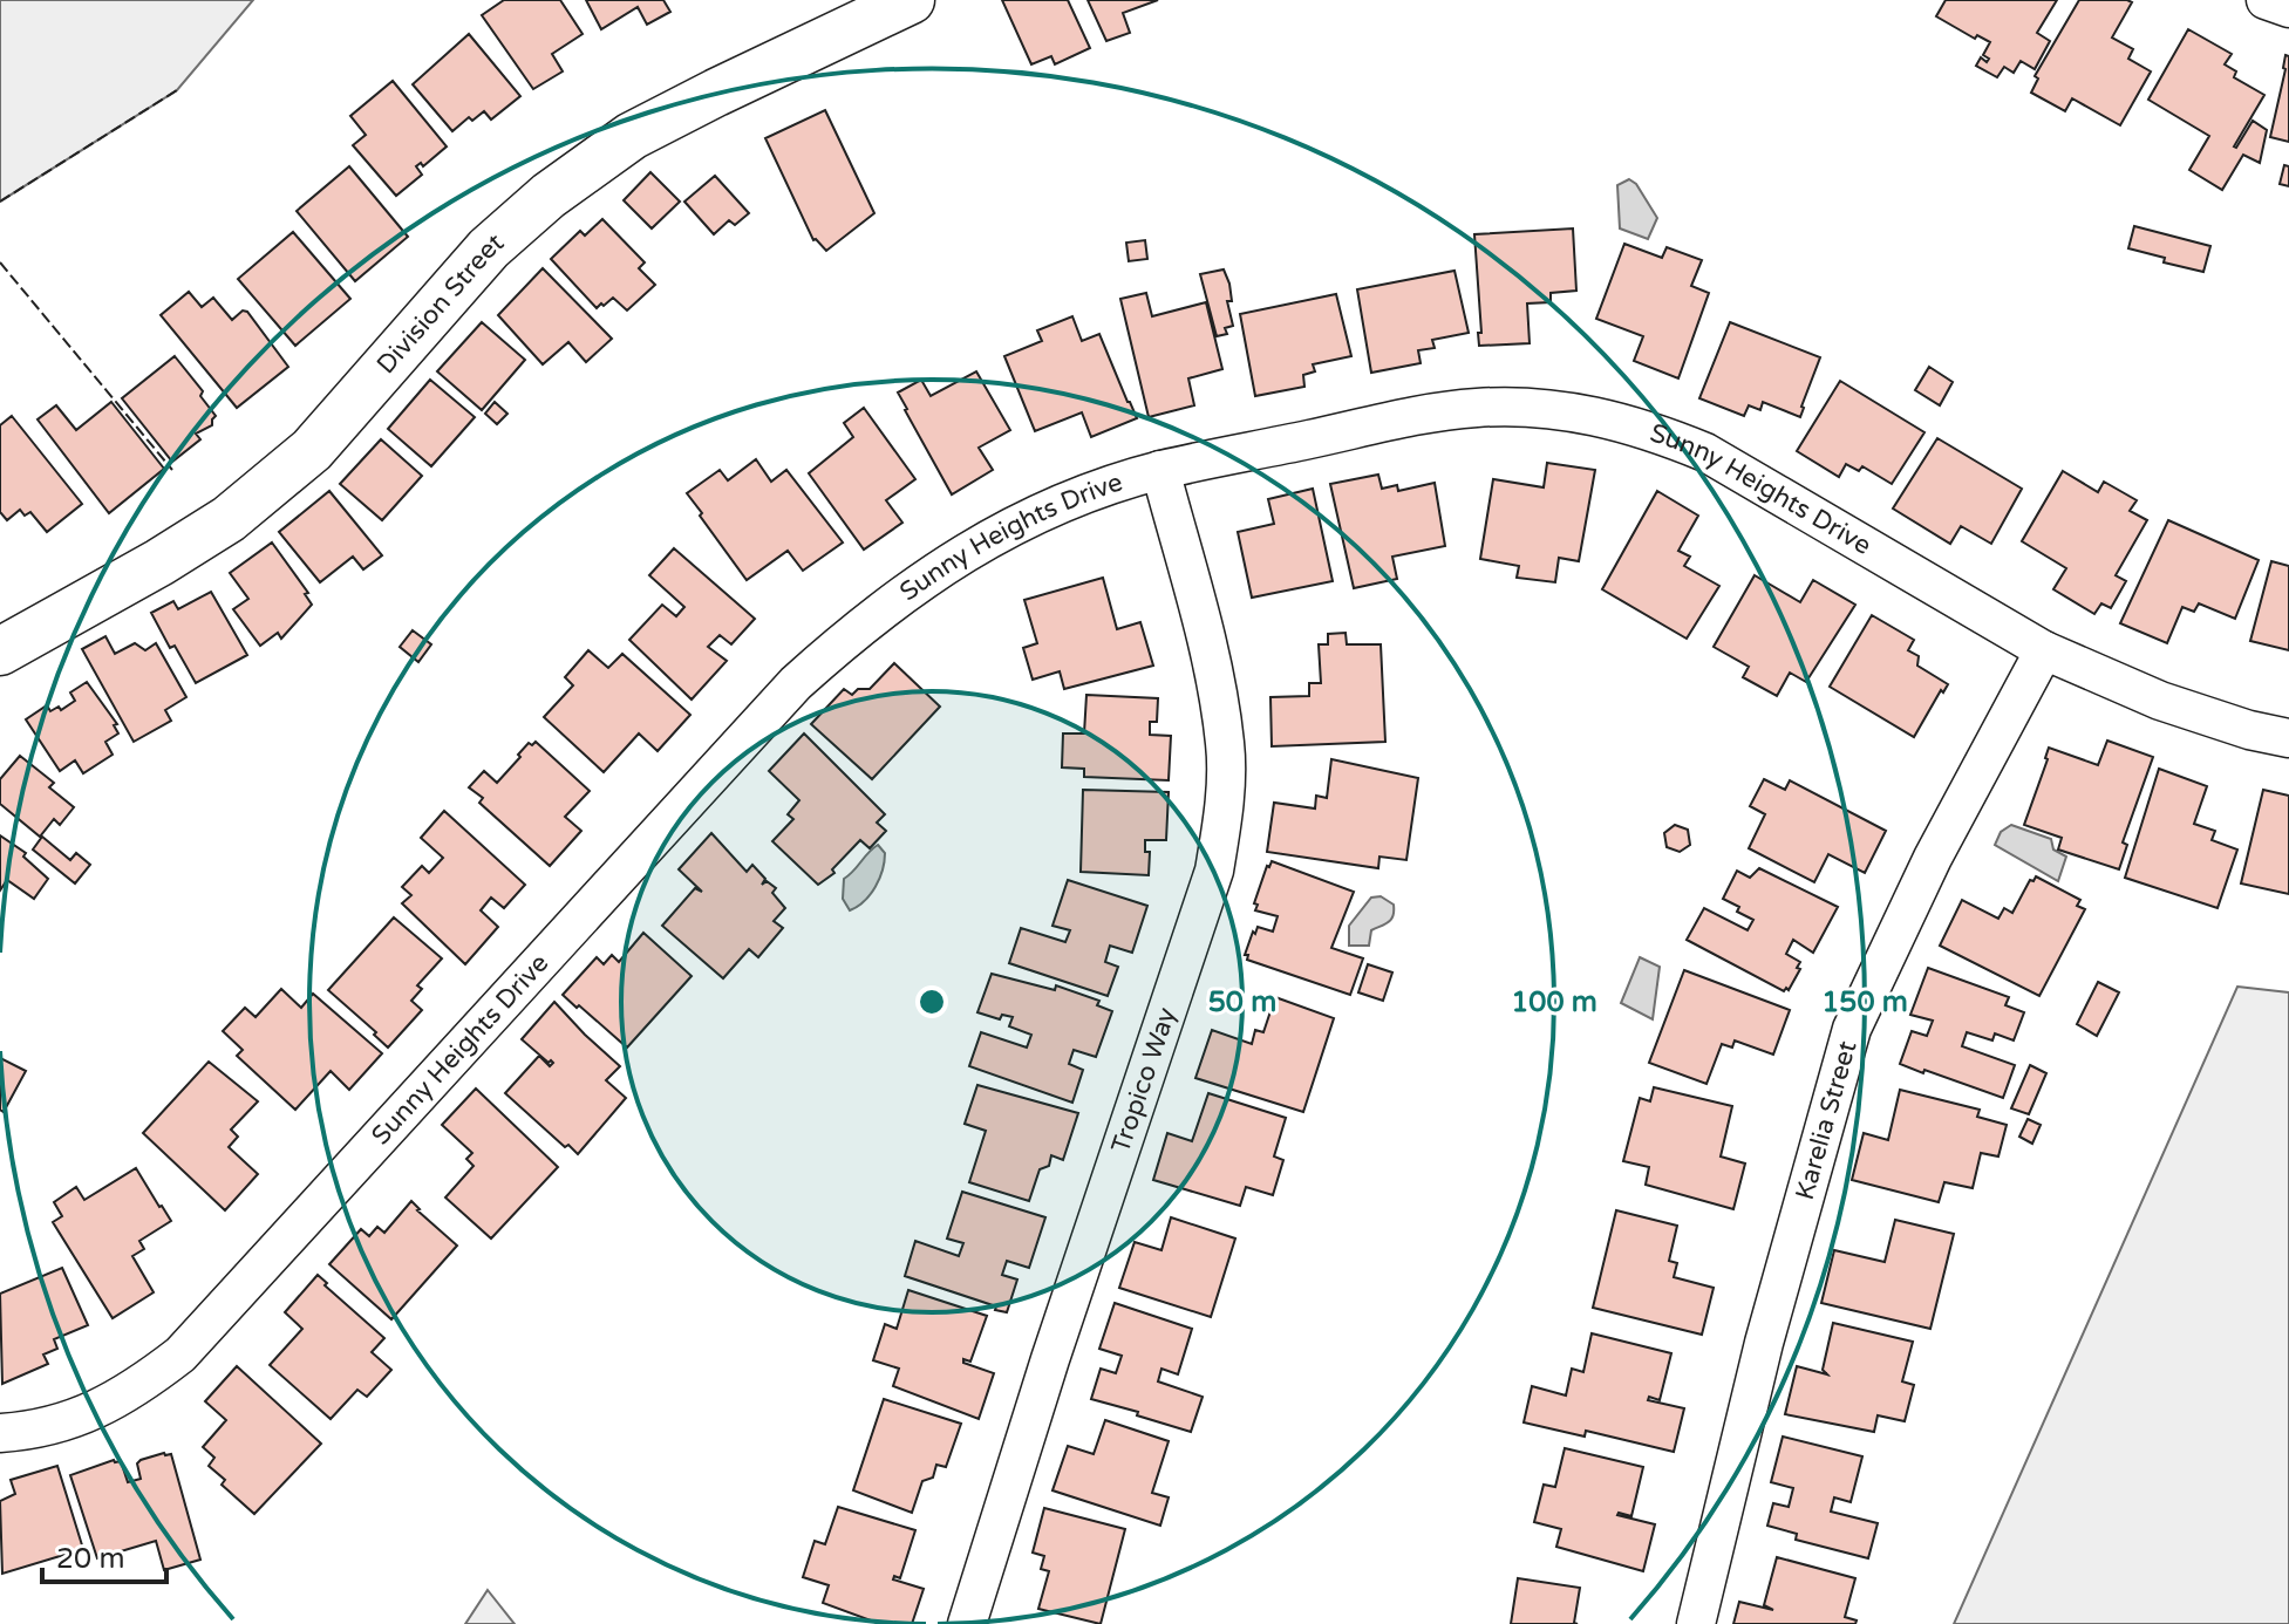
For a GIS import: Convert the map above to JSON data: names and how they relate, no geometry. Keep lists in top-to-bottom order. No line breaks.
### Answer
{"streets":{"street":["Division Street","Sunny Heights Drive","Tropico Way","Karelia Street"]},"crossings":[["Sunny Heights Drive","Tropico Way"],["Sunny Heights Drive","Karelia Street"]],"scale_bar":"20 m","rings":["50 m","100 m","150 m"]}
